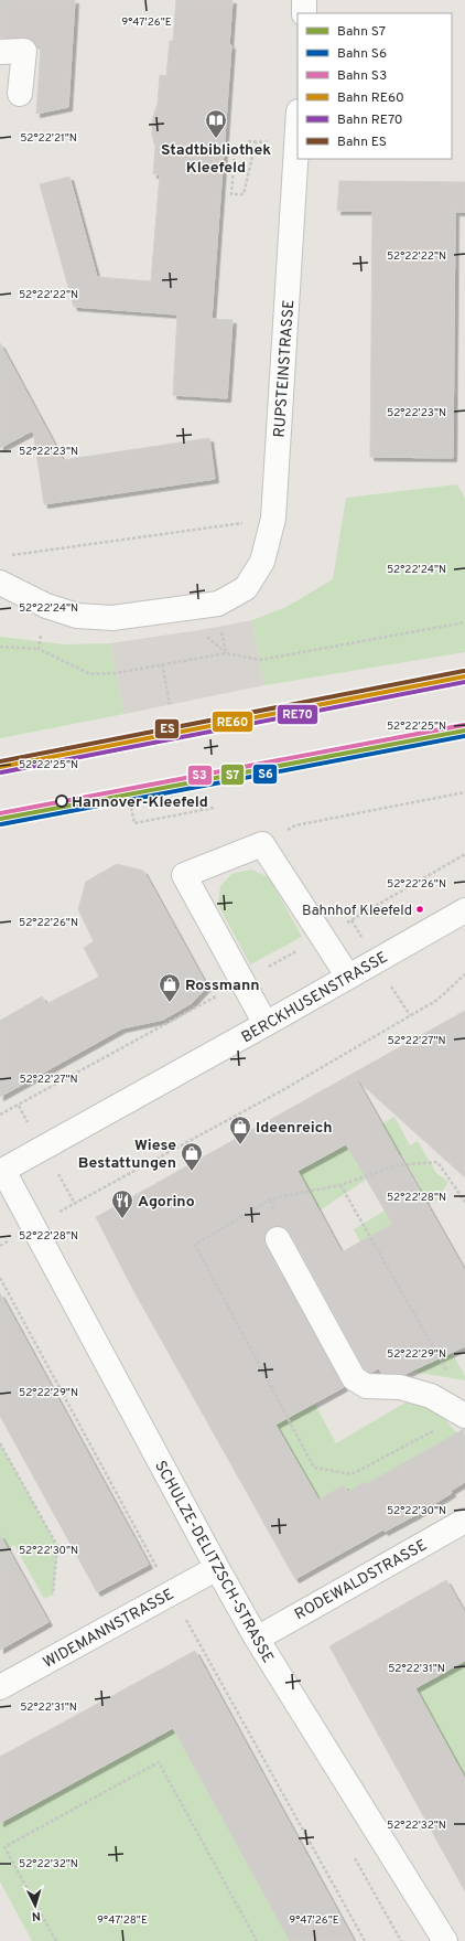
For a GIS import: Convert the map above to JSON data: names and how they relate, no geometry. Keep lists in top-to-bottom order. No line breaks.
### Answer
{"streets":{"street":["RUPSTEINSTRASSE","BERCKHUSENSTRASSE","SCHULZE-DELITZSCH-STRASSE","RODEWALDSTRASSE","WIDEMANNSTRASSE"]},"crossings":[["BERCKHUSENSTRASSE","SCHULZE-DELITZSCH-STRASSE"],["SCHULZE-DELITZSCH-STRASSE","RODEWALDSTRASSE"],["SCHULZE-DELITZSCH-STRASSE","WIDEMANNSTRASSE"]],"places":{"library":["Stadtbibliothek Kleefeld"],"other":["Hannover-Kleefeld","Bahnhof Kleefeld"],"shop":["Rossmann","Ideenreich","Wiese Bestattungen"],"restaurant":["Agorino"]},"lines":["rail line ES","rail line RE60","rail line RE70","rail line S3","rail line S7","rail line S6"],"legend":["Bahn S7","Bahn S6","Bahn S3","Bahn RE60","Bahn RE70","Bahn ES"],"north":"bottom","coordinates":["9°47'26\"E","52°22'21\"N","52°22'22\"N","52°22'23\"N","52°22'24\"N","52°22'25\"N","52°22'26\"N","52°22'27\"N","52°22'28\"N","52°22'29\"N","52°22'30\"N","52°22'31\"N","52°22'32\"N","9°47'28\"E"]}
